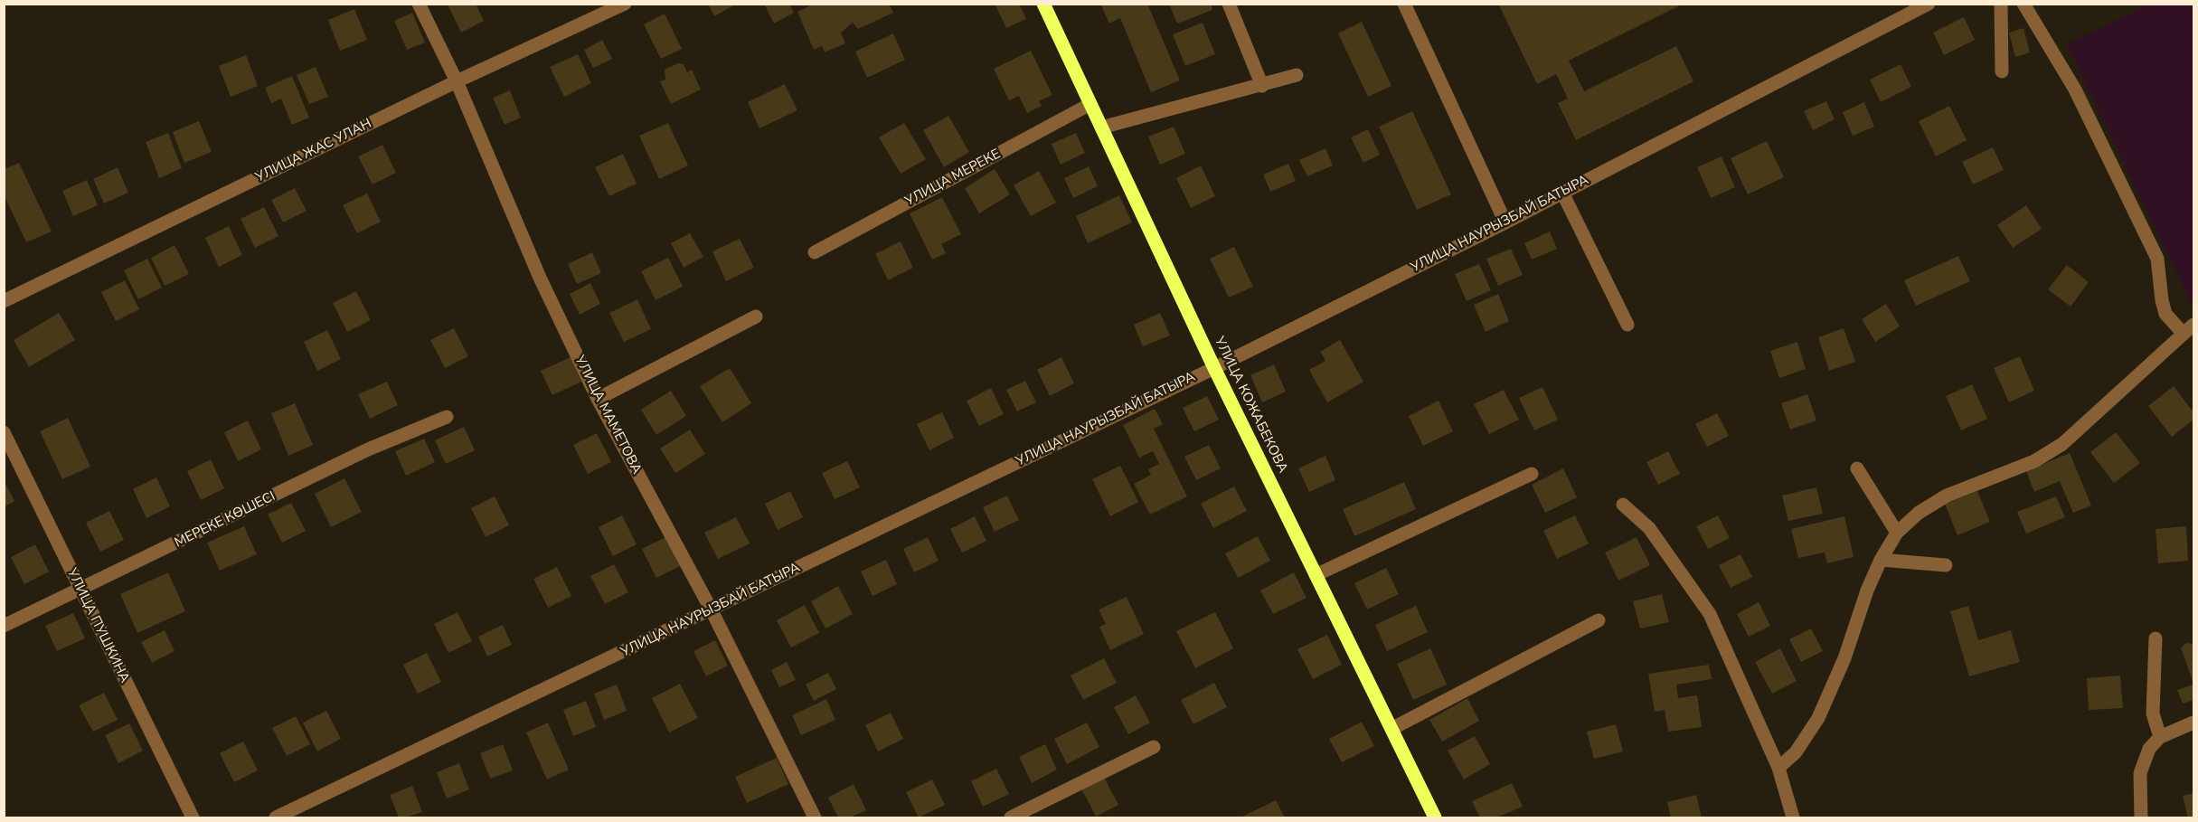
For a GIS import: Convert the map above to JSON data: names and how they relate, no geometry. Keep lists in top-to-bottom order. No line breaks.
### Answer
{"streets":{"main road":["УЛИЦА КОЖАБЕКОВА"],"street":["УЛИЦА ЖАС УЛАН","УЛИЦА МЕРЕКЕ","УЛИЦА НАУРЫЗБАЙ БАТЫРА","УЛИЦА МАМЕТОВА","МЕРЕКЕ КӨШЕСІ","УЛИЦА ПУШКИНА"]},"crossings":[["УЛИЦА ЖАС УЛАН","УЛИЦА МАМЕТОВА"],["УЛИЦА МЕРЕКЕ","УЛИЦА КОЖАБЕКОВА"],["УЛИЦА НАУРЫЗБАЙ БАТЫРА","УЛИЦА КОЖАБЕКОВА"],["УЛИЦА НАУРЫЗБАЙ БАТЫРА","УЛИЦА МАМЕТОВА"],["МЕРЕКЕ КӨШЕСІ","УЛИЦА ПУШКИНА"]]}
